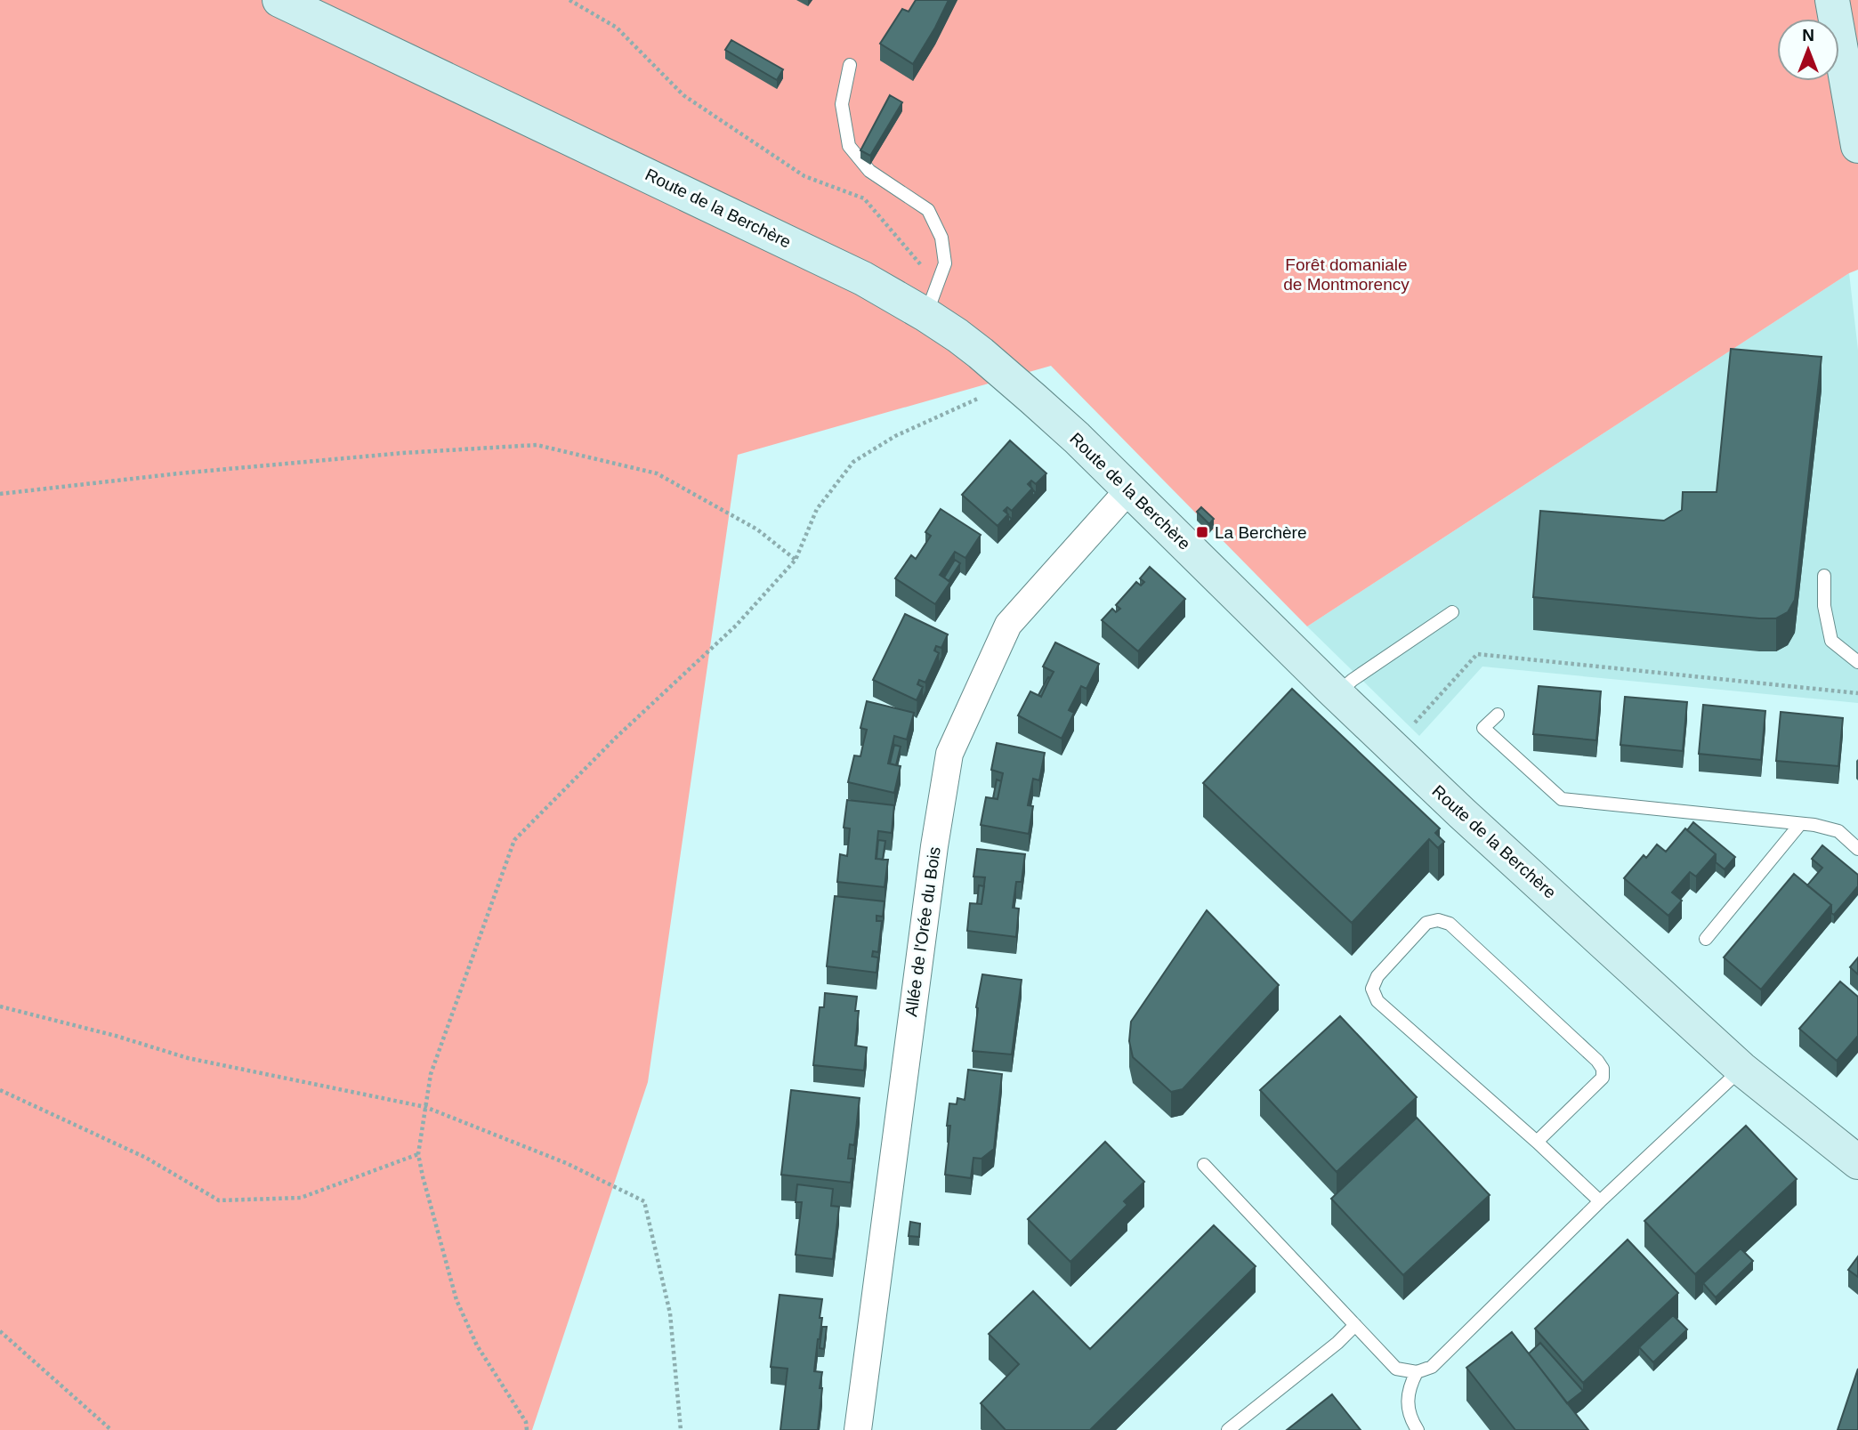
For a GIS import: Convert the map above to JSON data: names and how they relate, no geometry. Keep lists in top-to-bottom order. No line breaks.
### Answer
{"streets":{"street":["Route de la Berchère","Allée de l'Orée du Bois"]},"crossings":[["Route de la Berchère","Allée de l'Orée du Bois"]],"parks":["Forêt domaniale de Montmorency"],"places":{"transit":["La Berchère"]},"north":"top"}
